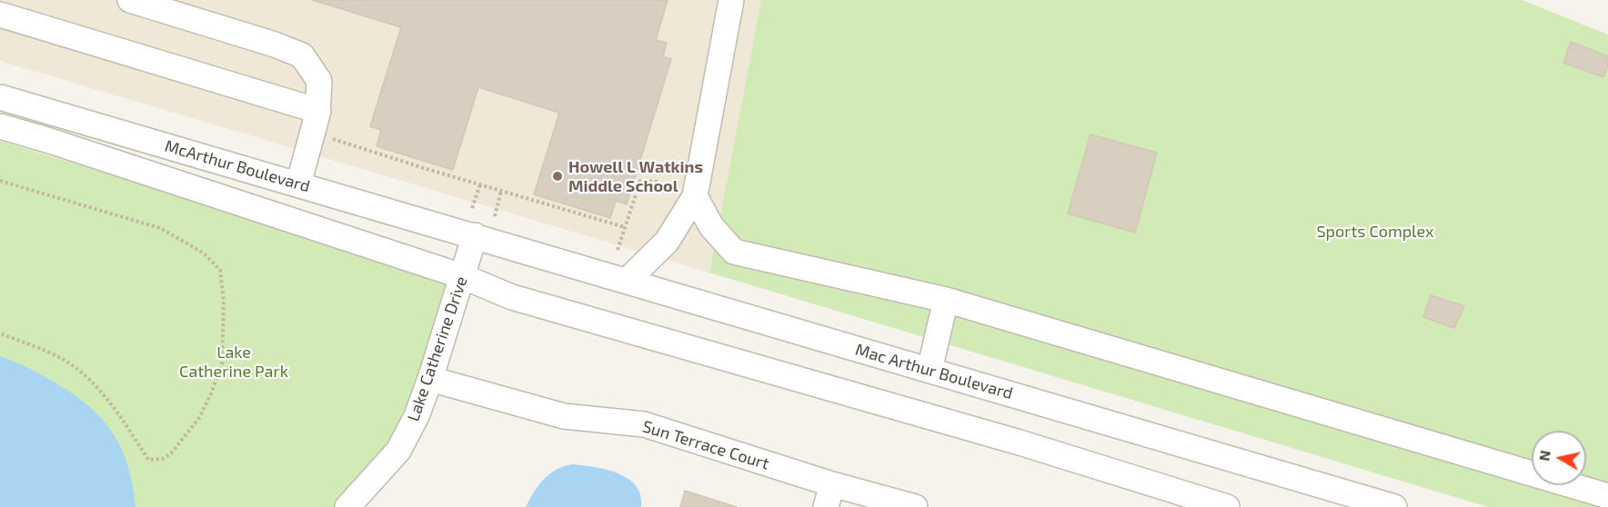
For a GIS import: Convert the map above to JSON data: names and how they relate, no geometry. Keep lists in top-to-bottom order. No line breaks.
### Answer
{"streets":{"street":["McArthur Boulevard","Lake Catherine Drive","Mac Arthur Boulevard","Sun Terrace Court"]},"crossings":[["McArthur Boulevard","Lake Catherine Drive"],["McArthur Boulevard","Mac Arthur Boulevard"],["Lake Catherine Drive","Mac Arthur Boulevard"],["Lake Catherine Drive","Sun Terrace Court"]],"parks":["Sports Complex","Lake Catherine Park"],"places":["Howell L Watkins Middle School"],"north":"left"}
